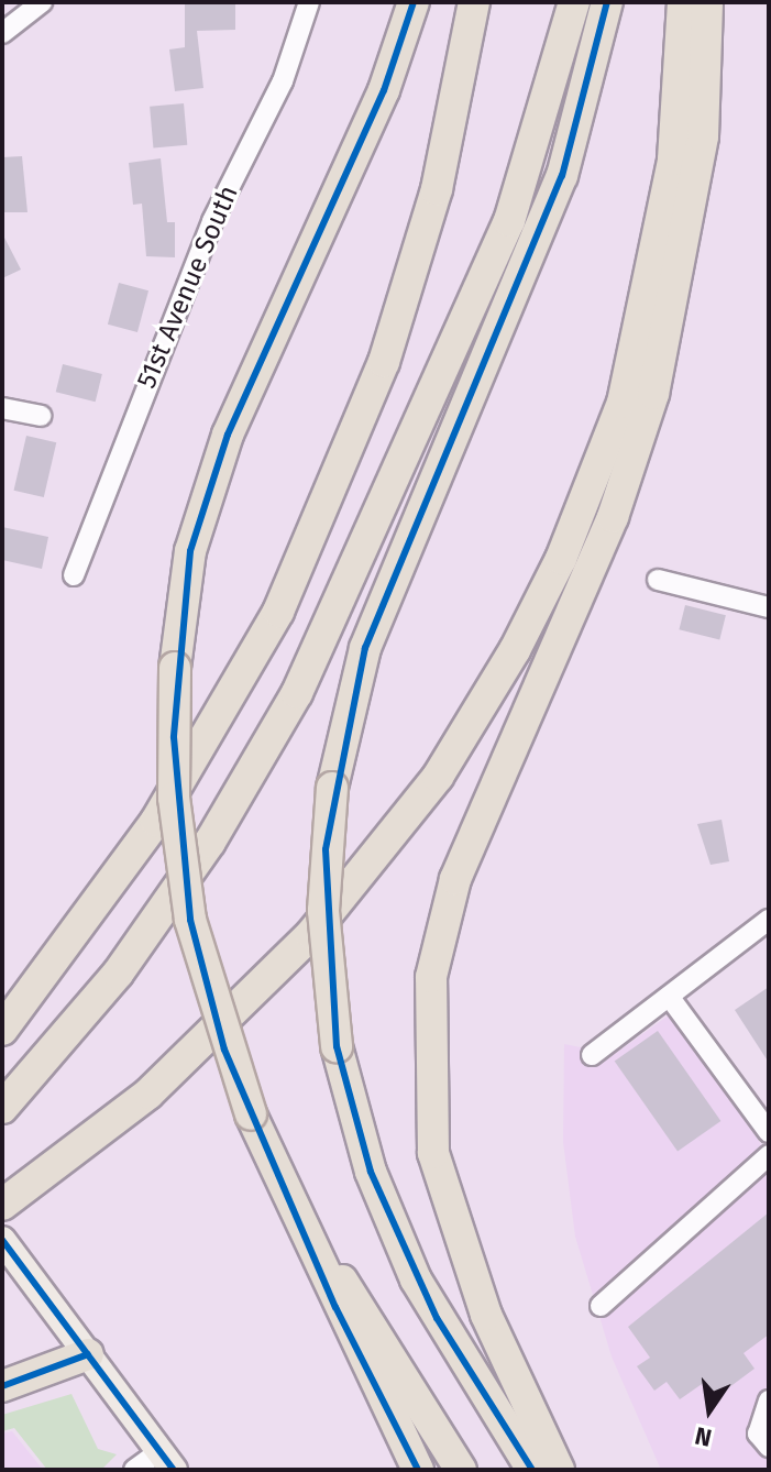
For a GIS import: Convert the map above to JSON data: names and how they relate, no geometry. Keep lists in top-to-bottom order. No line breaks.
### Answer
{"streets":{"street":["51st Avenue South"]},"north":"bottom"}
